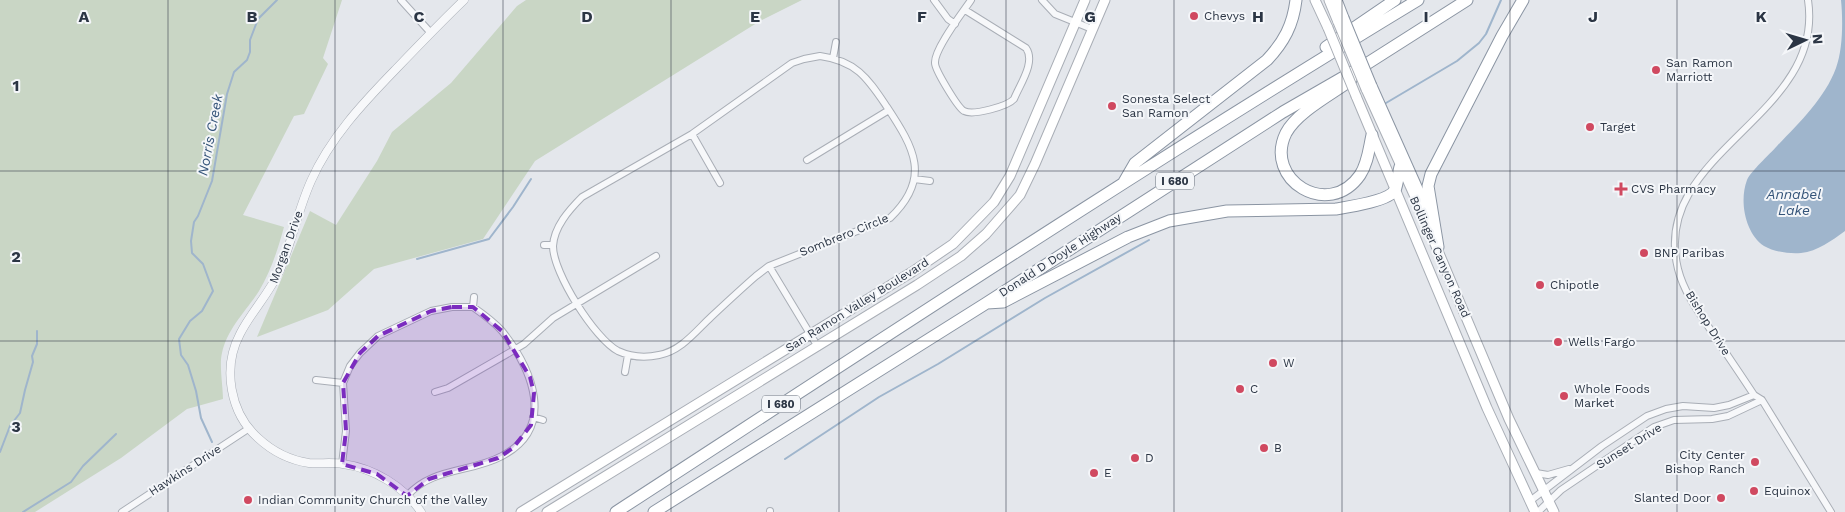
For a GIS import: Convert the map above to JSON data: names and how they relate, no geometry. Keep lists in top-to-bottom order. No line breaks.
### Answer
{"streets":{"highway":["I 680","Donald D Doyle Highway"],"main road":["Bollinger Canyon Road","San Ramon Valley Boulevard"],"street":["Sombrero Circle","Morgan Drive","Bishop Drive","Sunset Drive","Hawkins Drive"]},"crossings":[["Morgan Drive","Hawkins Drive"],["Bollinger Canyon Road","Sunset Drive"],["Bishop Drive","Sunset Drive"]],"water":["Norris Creek","Annabel Lake"],"places":{"other":["Chevys","San Ramon Marriott","Sonesta Select San Ramon","Target","BNP Paribas","Chipotle","Wells Fargo","W","C","Whole Foods Market","B","D","City Center Bishop Ranch","E","Equinox","Slanted Door","Indian Community Church of the Valley"],"health":["CVS Pharmacy"]},"north":"right","grid":{"columns":["A","B","C","D","E","F","G","H","I","J","K"],"rows":["1","2","3"]}}
